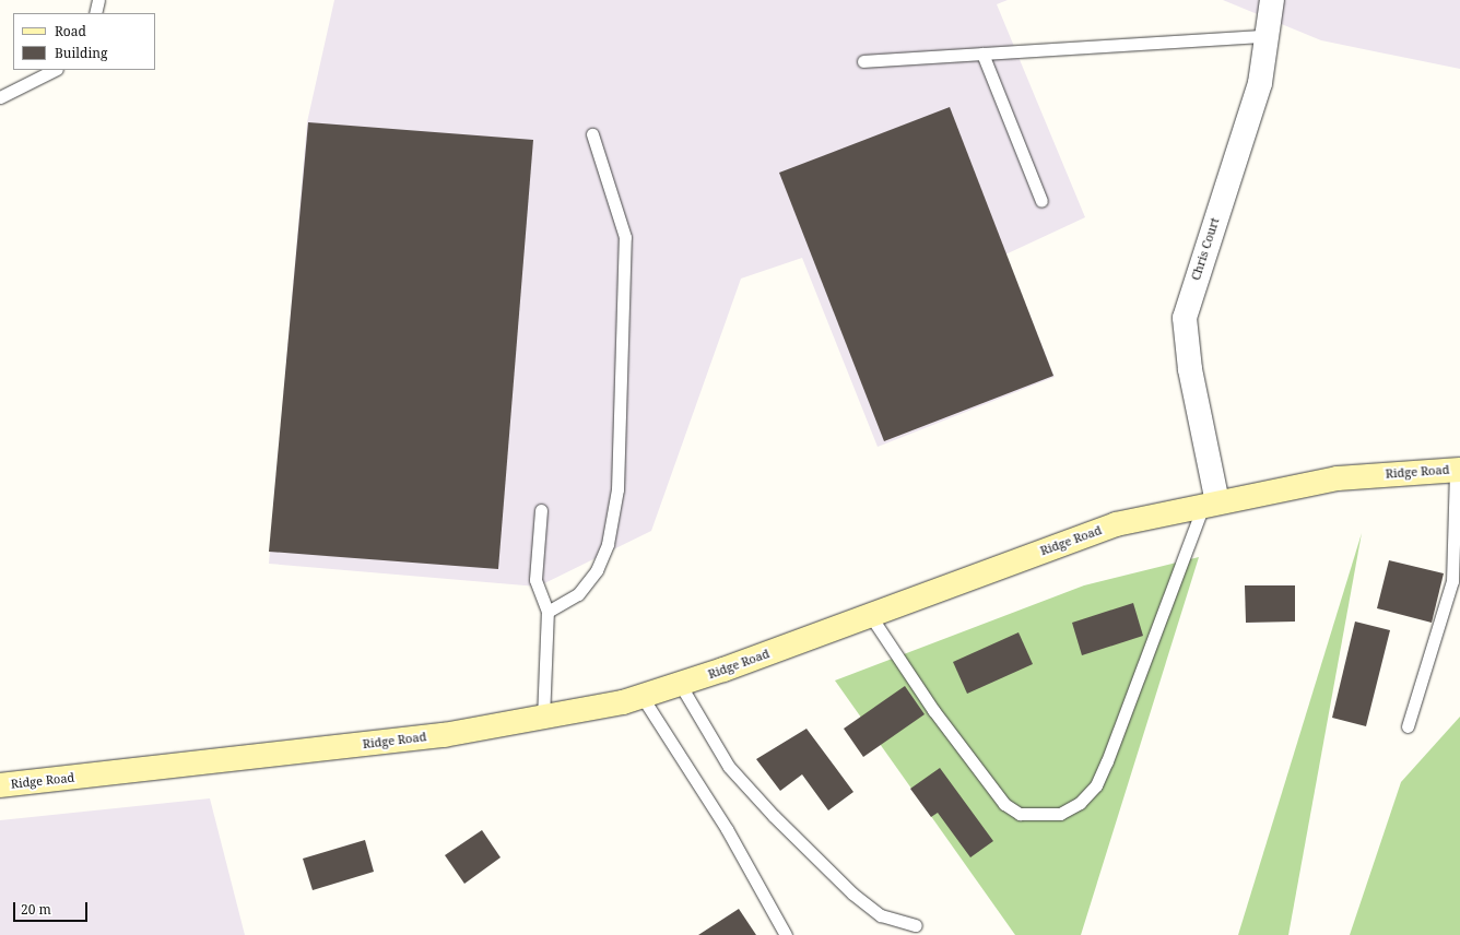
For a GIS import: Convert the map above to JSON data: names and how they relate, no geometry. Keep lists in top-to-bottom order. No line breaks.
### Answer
{"streets":{"street":["Chris Court","Ridge Road"]},"crossings":[["Chris Court","Ridge Road"]],"legend":["Road","Building"],"scale_bar":"20 m"}
